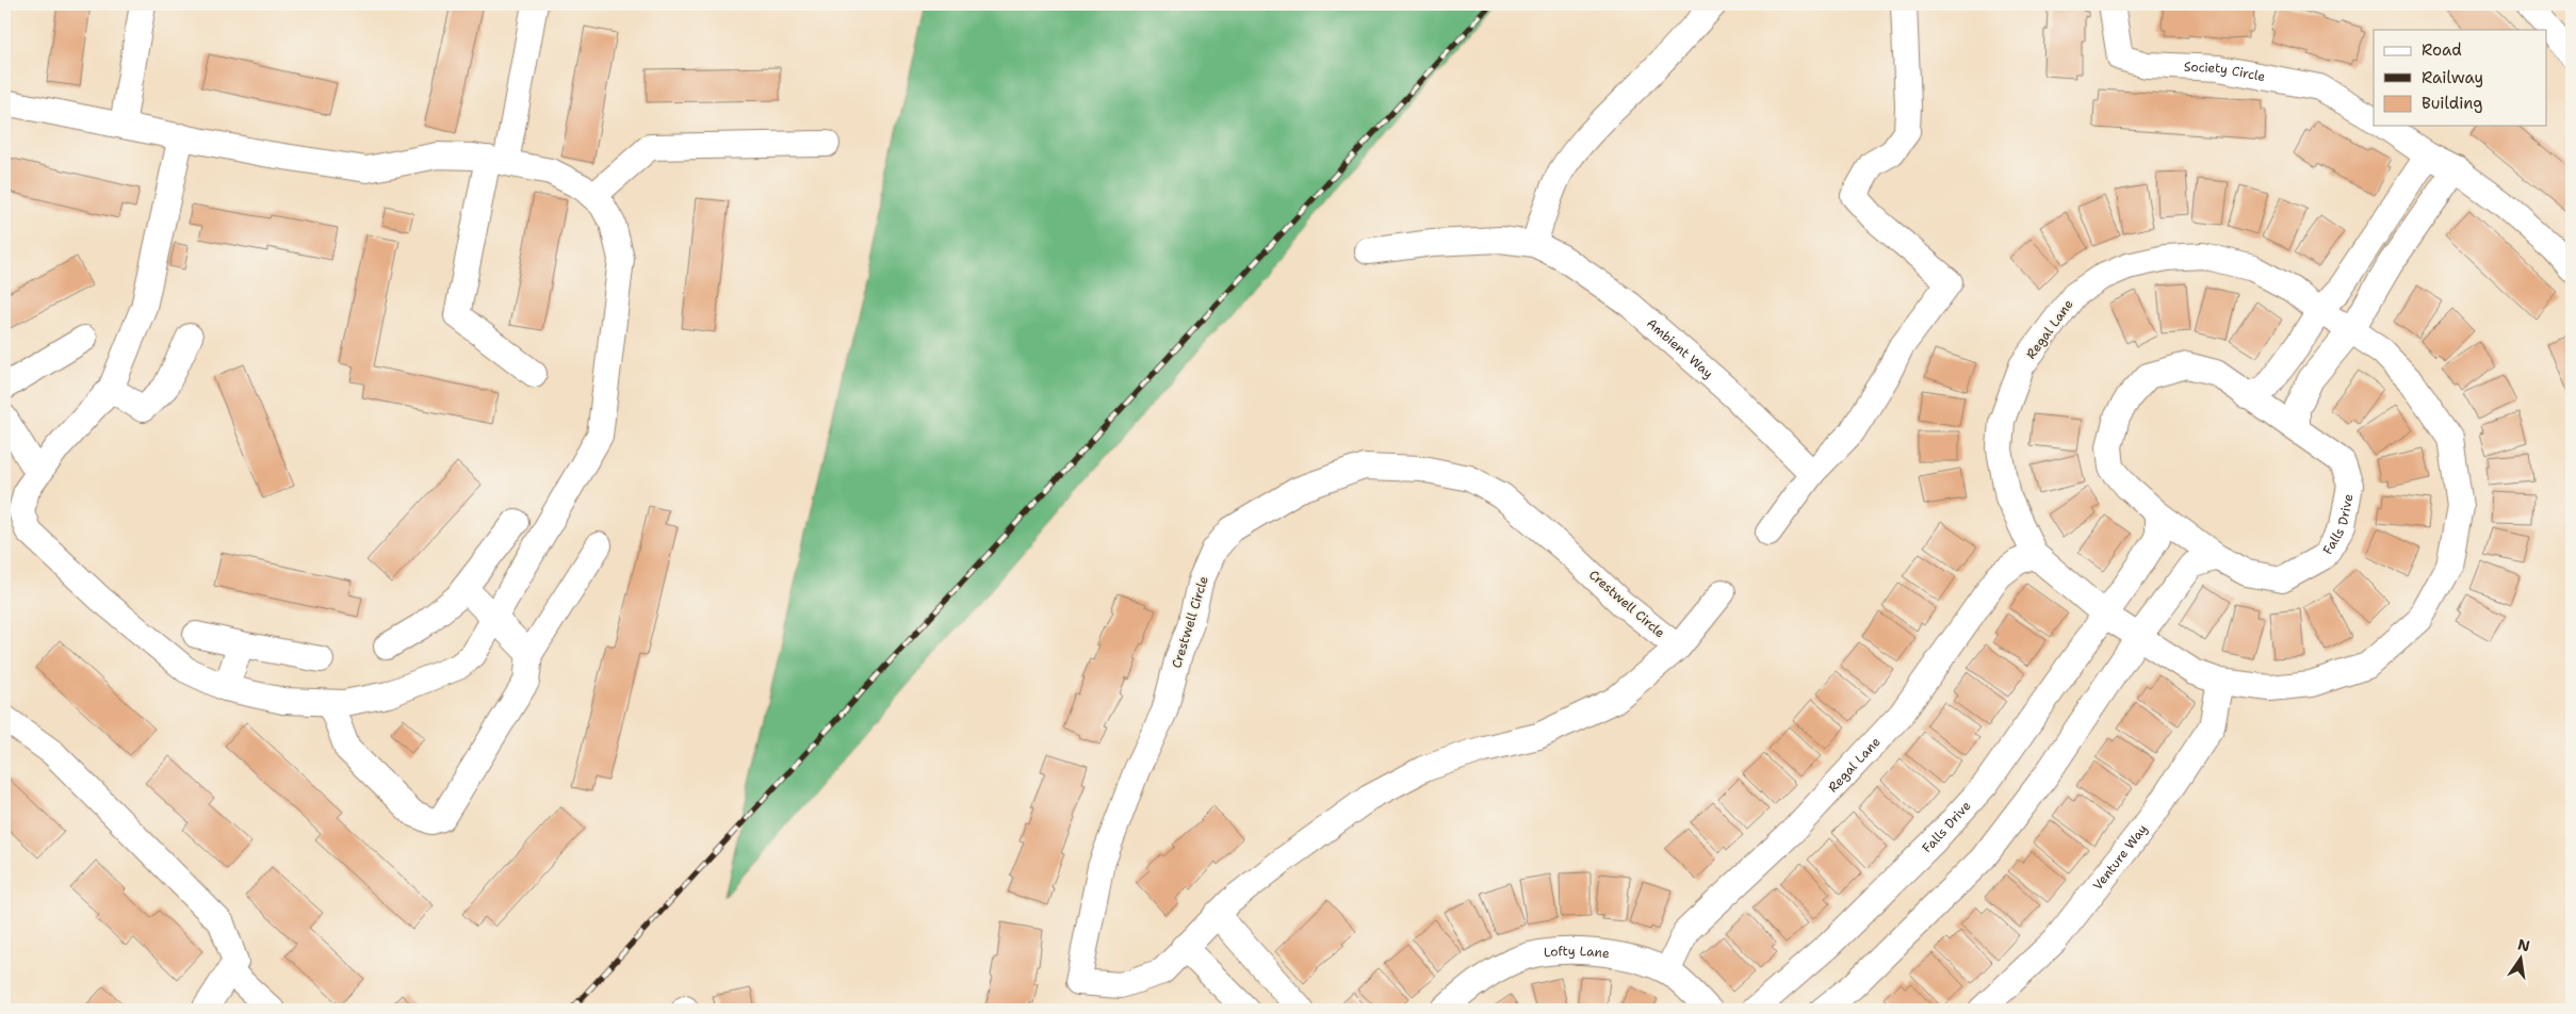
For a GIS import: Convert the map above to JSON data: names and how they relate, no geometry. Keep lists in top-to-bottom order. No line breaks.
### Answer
{"streets":{"street":["Society Circle","Regal Lane","Ambient Way","Falls Drive","Crestwell Circle","Venture Way","Lofty Lane"]},"crossings":[["Regal Lane","Falls Drive"],["Regal Lane","Lofty Lane"]],"legend":["Road","Railway","Building"],"north":"top"}
